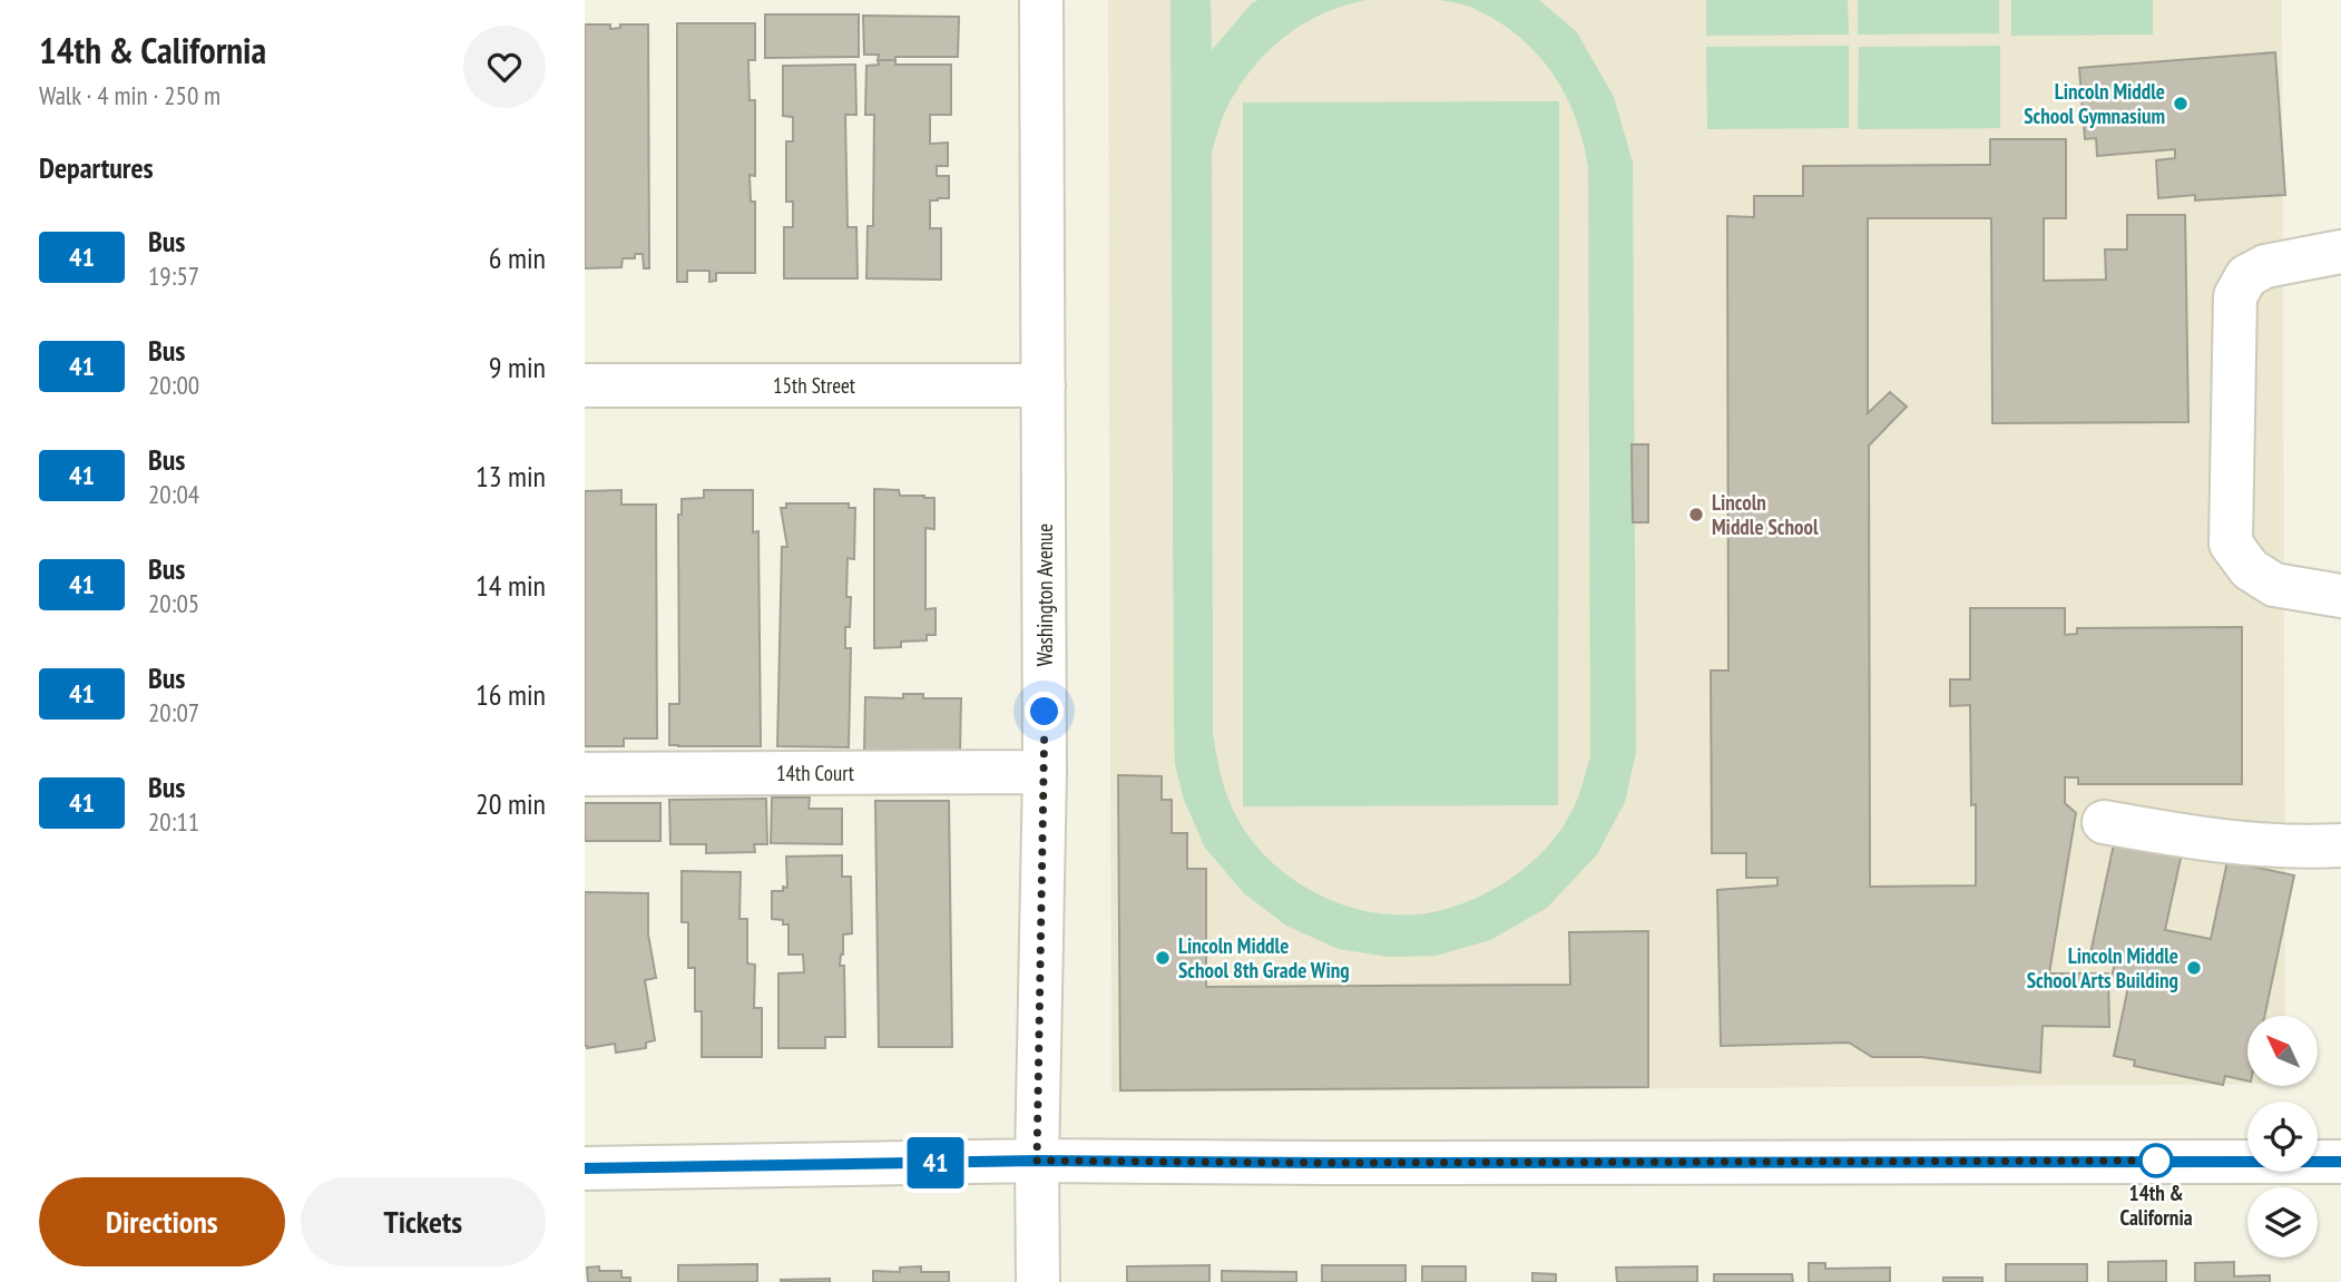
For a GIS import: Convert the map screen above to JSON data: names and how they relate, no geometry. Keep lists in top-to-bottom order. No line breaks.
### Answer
{"streets":{"street":["15th Street","Washington Avenue","14th Court"]},"crossings":[["15th Street","Washington Avenue"],["Washington Avenue","14th Court"]],"places":["Lincoln Middle School Gymnasium","Lincoln Middle School","Lincoln Middle School 8th Grade Wing","Lincoln Middle School Arts Building","14th & California"],"lines":["bus line 41"],"north":"top left","page":{"heading":[["14th & California","Walk · 4 min · 250 m"],"Departures"],"on_map":"41","list":[{"mark":"41","name":"Bus","note":"19:57","value":"6 min"},{"mark":"41","name":"Bus","note":"20:00","value":"9 min"},{"mark":"41","name":"Bus","note":"20:04","value":"13 min"},{"mark":"41","name":"Bus","note":"20:05","value":"14 min"},{"mark":"41","name":"Bus","note":"20:07","value":"16 min"},{"mark":"41","name":"Bus","note":"20:11","value":"20 min"}],"buttons":["Directions","Tickets"]}}
